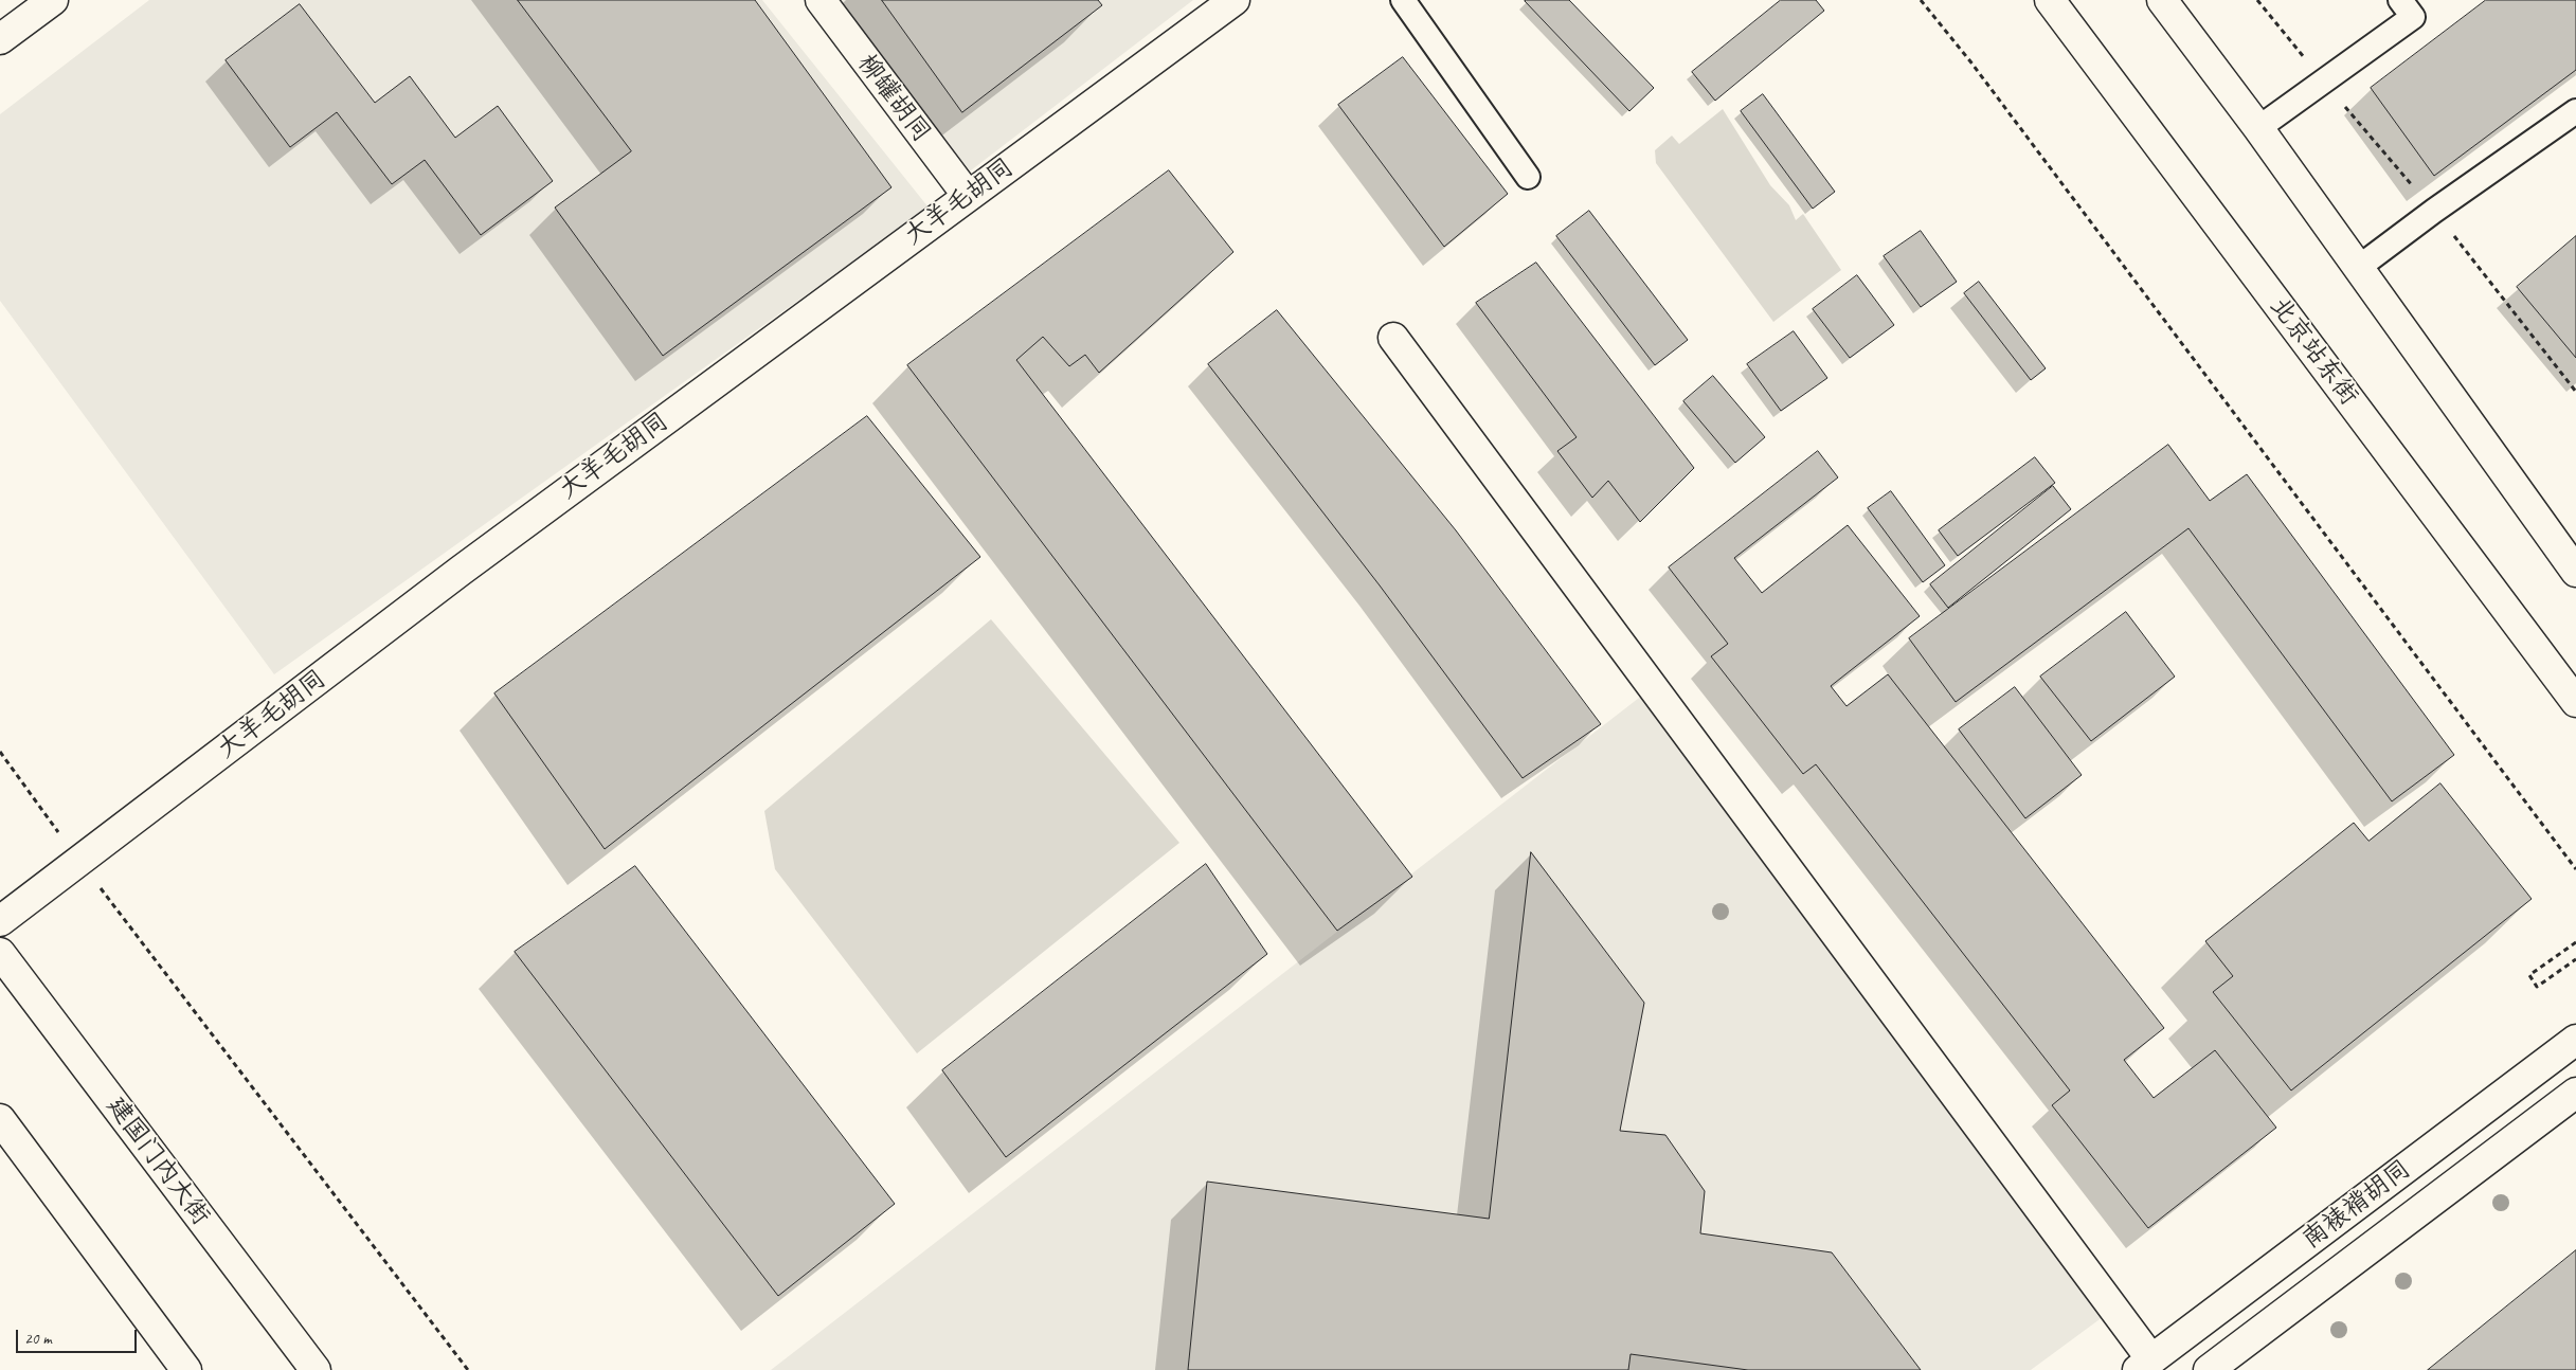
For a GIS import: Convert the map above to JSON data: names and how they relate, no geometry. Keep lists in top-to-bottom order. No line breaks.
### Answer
{"streets":{"main road":["柳罐胡同","大羊毛胡同","北京站东街","建国门内大街","南裱褙胡同"]},"crossings":[["柳罐胡同","大羊毛胡同"]],"scale_bar":"20 m"}
